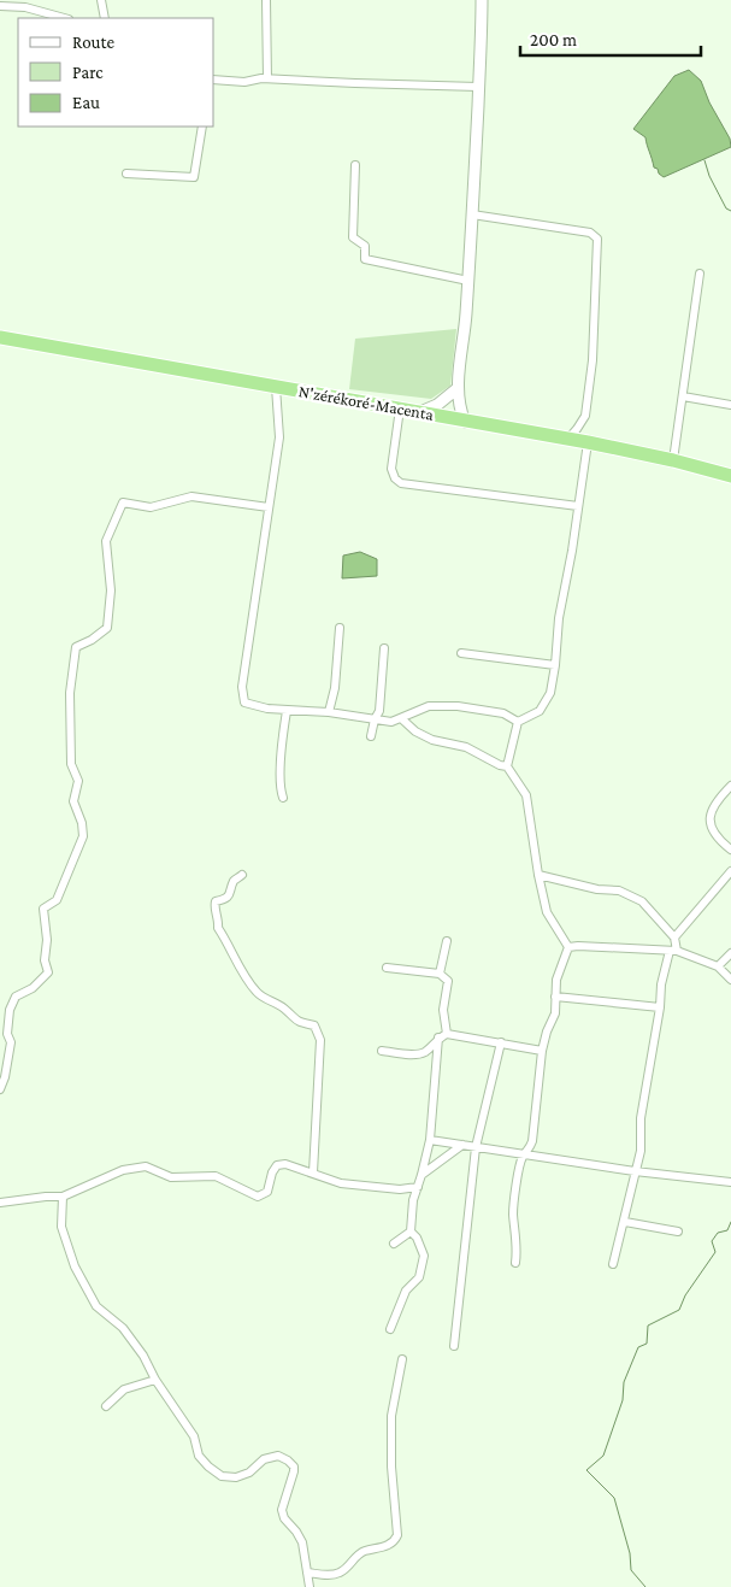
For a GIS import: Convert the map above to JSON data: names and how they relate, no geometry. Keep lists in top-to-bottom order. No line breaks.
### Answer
{"streets":{"highway":["N'zérékoré-Macenta"]},"legend":["Route","Parc","Eau"],"scale_bar":"200 m"}
